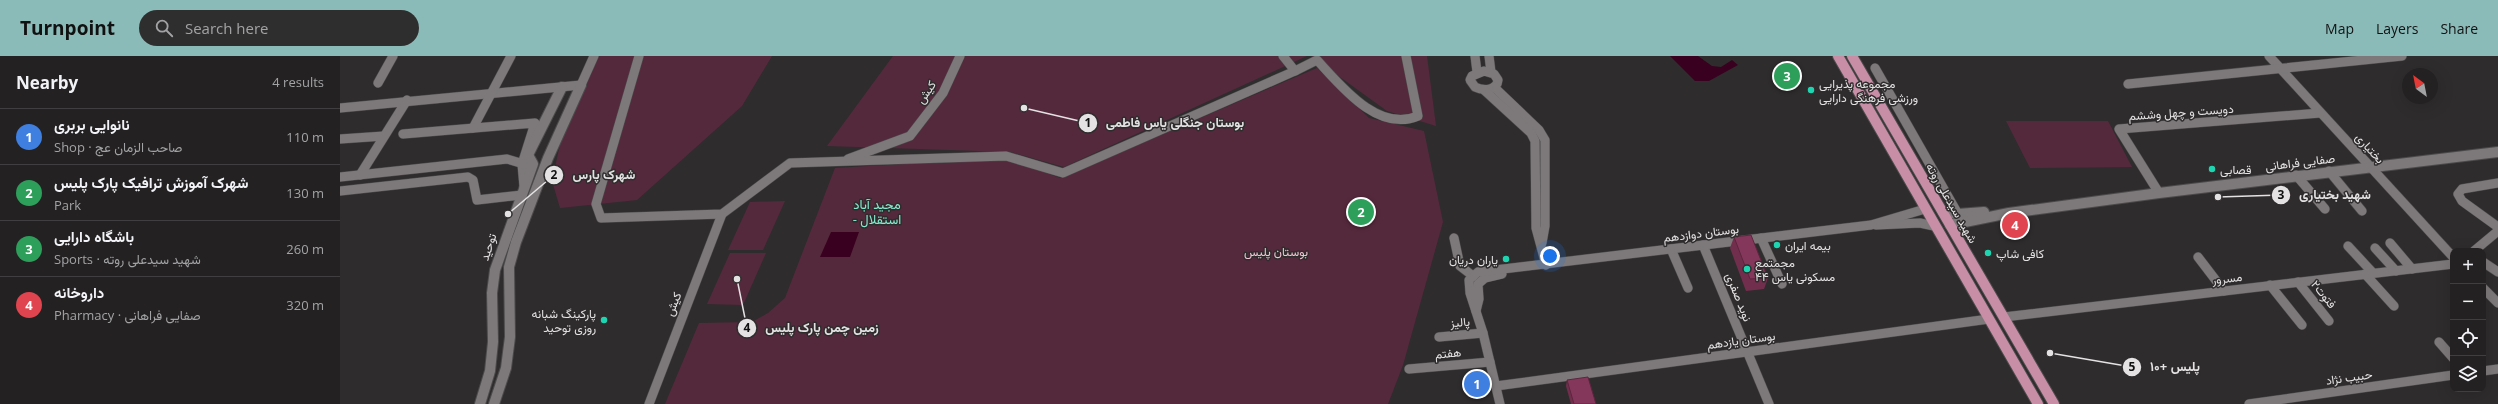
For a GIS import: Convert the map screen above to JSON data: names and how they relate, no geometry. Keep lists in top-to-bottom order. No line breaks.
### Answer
{"streets":{"main road":["صفایی فراهانی","شهید سیدعلی روته","توحید"],"street":["کیش","دویست و چهل وششم","بختیاری","بوستان دوازدهم","مسرور","فتوت۲","نوید صفری","پالیز","بوستان یازدهم","هفتم","حبیب نژاد"]},"crossings":[["دویست و چهل وششم","بختیاری"],["دویست و چهل وششم","صفایی فراهانی"],["بختیاری","صفایی فراهانی"],["صفایی فراهانی","شهید سیدعلی روته"],["شهید سیدعلی روته","مسرور"],["بوستان دوازدهم","نوید صفری"],["مسرور","فتوت۲"],["نوید صفری","بوستان یازدهم"]],"districts":["مجید آباد - استقلال"],"parks":["بوستان پلیس"],"places":["مجموعه پذیرایی ورزشی فرهنگی دارایی","بوستان جنگلی یاس فاطمی","قصابی","شهید بختیاری","شهرک پارس","بیمه ایران","کافی شاپ","یاران دریان","مجمتمع مسکونی یاس ۴۴","زمین چمن پارک پلیس","پارکینگ شبانه روزی توحید","پلیس +۱۰"],"north":"top left","page":{"header":"Turnpoint","search":"Search here","nav":["Map","Layers","Share"],"heading":["Nearby","4 results"],"pins":["3","2","4","1"],"list":[{"mark":"1","name":"نانوایی بربری","note":"Shop · صاحب الزمان عج","value":"110 m"},{"mark":"2","name":"شهرک آموزش ترافیک پارک پلیس","note":"Park","value":"130 m"},{"mark":"3","name":"باشگاه دارایی","note":"Sports · شهید سیدعلی روته","value":"260 m"},{"mark":"4","name":"داروخانه","note":"Pharmacy · صفایی فراهانی","value":"320 m"}],"map_buttons":["+","−"]}}
